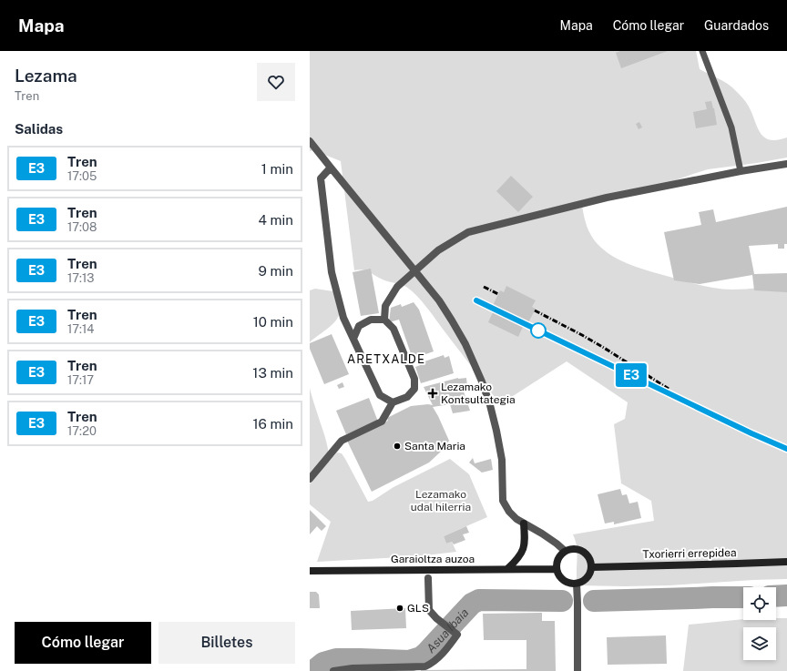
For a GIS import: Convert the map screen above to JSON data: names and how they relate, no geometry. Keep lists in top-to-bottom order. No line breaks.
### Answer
{"streets":{"street":["Txorierri errepidea","Garaioltza auzoa"]},"crossings":[["Txorierri errepidea","Garaioltza auzoa"]],"districts":["ARETXALDE"],"water":["Asua Ibaia"],"parks":["Lezamako udal hilerria"],"places":{"health":["Lezamako Kontsultategia"],"other":["Santa Maria","GLS"]},"page":{"header":"Mapa","nav":["Mapa","Cómo llegar","Guardados"],"heading":[["Lezama","Tren"],"Salidas"],"on_map":"E3","list":[{"mark":"E3","name":"Tren","note":"17:05","value":"1 min"},{"mark":"E3","name":"Tren","note":"17:08","value":"4 min"},{"mark":"E3","name":"Tren","note":"17:13","value":"9 min"},{"mark":"E3","name":"Tren","note":"17:14","value":"10 min"},{"mark":"E3","name":"Tren","note":"17:17","value":"13 min"},{"mark":"E3","name":"Tren","note":"17:20","value":"16 min"}],"buttons":["Cómo llegar","Billetes"]}}
